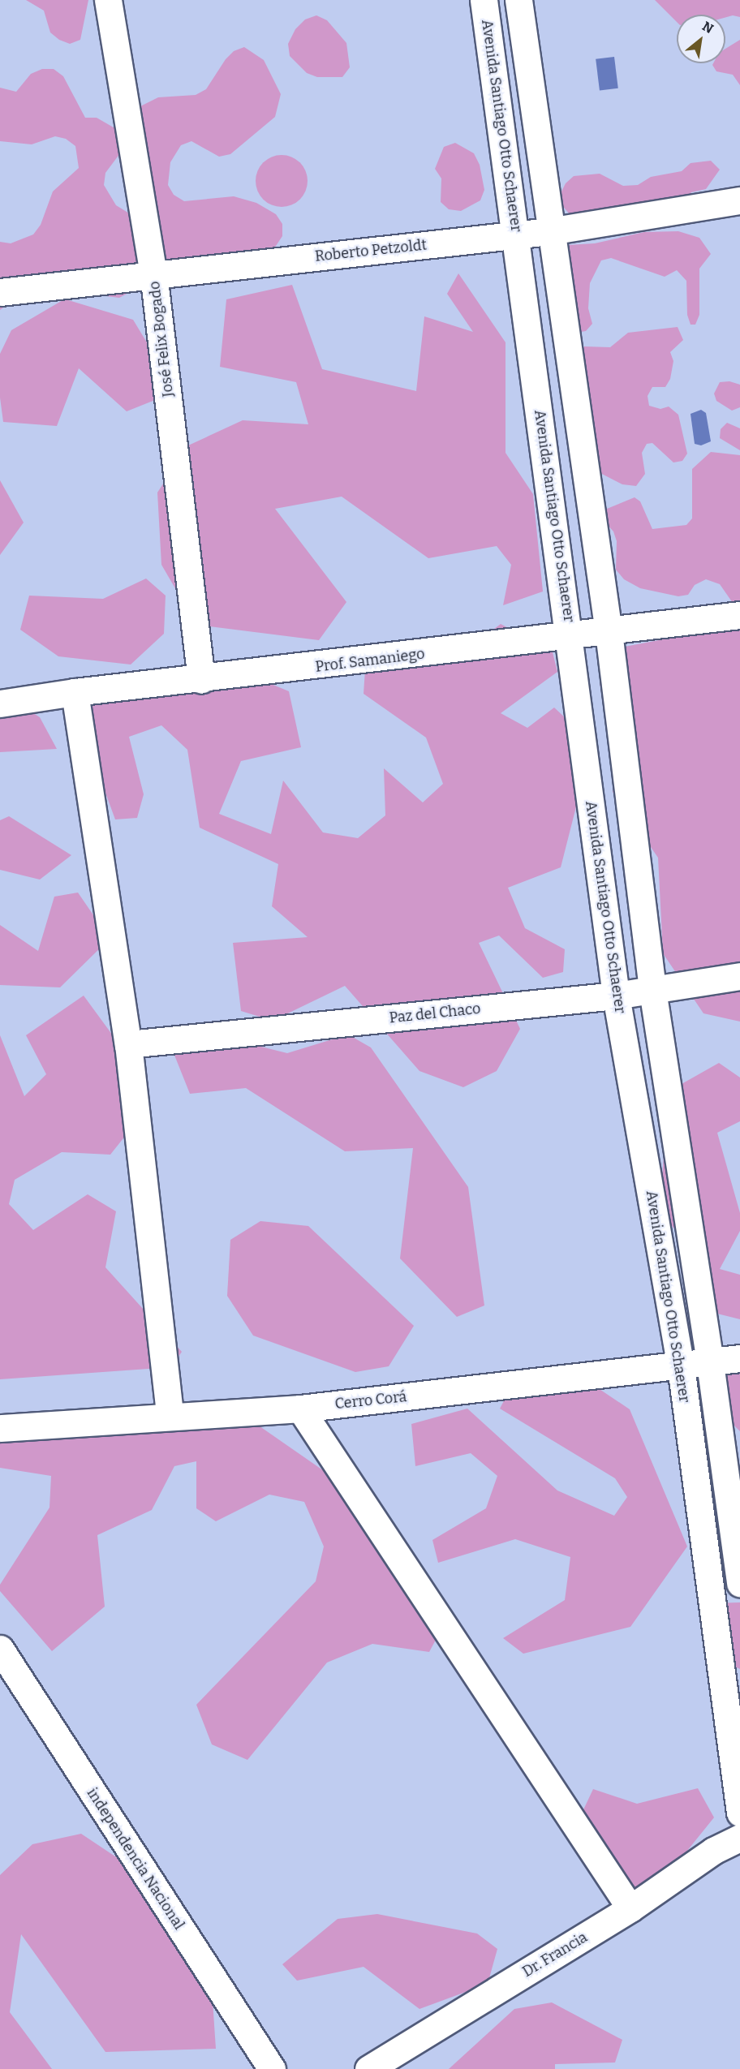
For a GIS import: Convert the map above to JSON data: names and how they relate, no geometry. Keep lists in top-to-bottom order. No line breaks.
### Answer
{"streets":{"street":["Avenida Santiago Otto Schaerer","Roberto Petzoldt","José Felix Bogado","Prof. Samaniego","Paz del Chaco","Cerro Corá","independencia Nacional","Dr. Francia"]},"crossings":[["Avenida Santiago Otto Schaerer","Roberto Petzoldt"],["Avenida Santiago Otto Schaerer","Prof. Samaniego"],["Avenida Santiago Otto Schaerer","Paz del Chaco"],["Avenida Santiago Otto Schaerer","Cerro Corá"],["Roberto Petzoldt","José Felix Bogado"],["José Felix Bogado","Prof. Samaniego"]],"north":"top right"}
